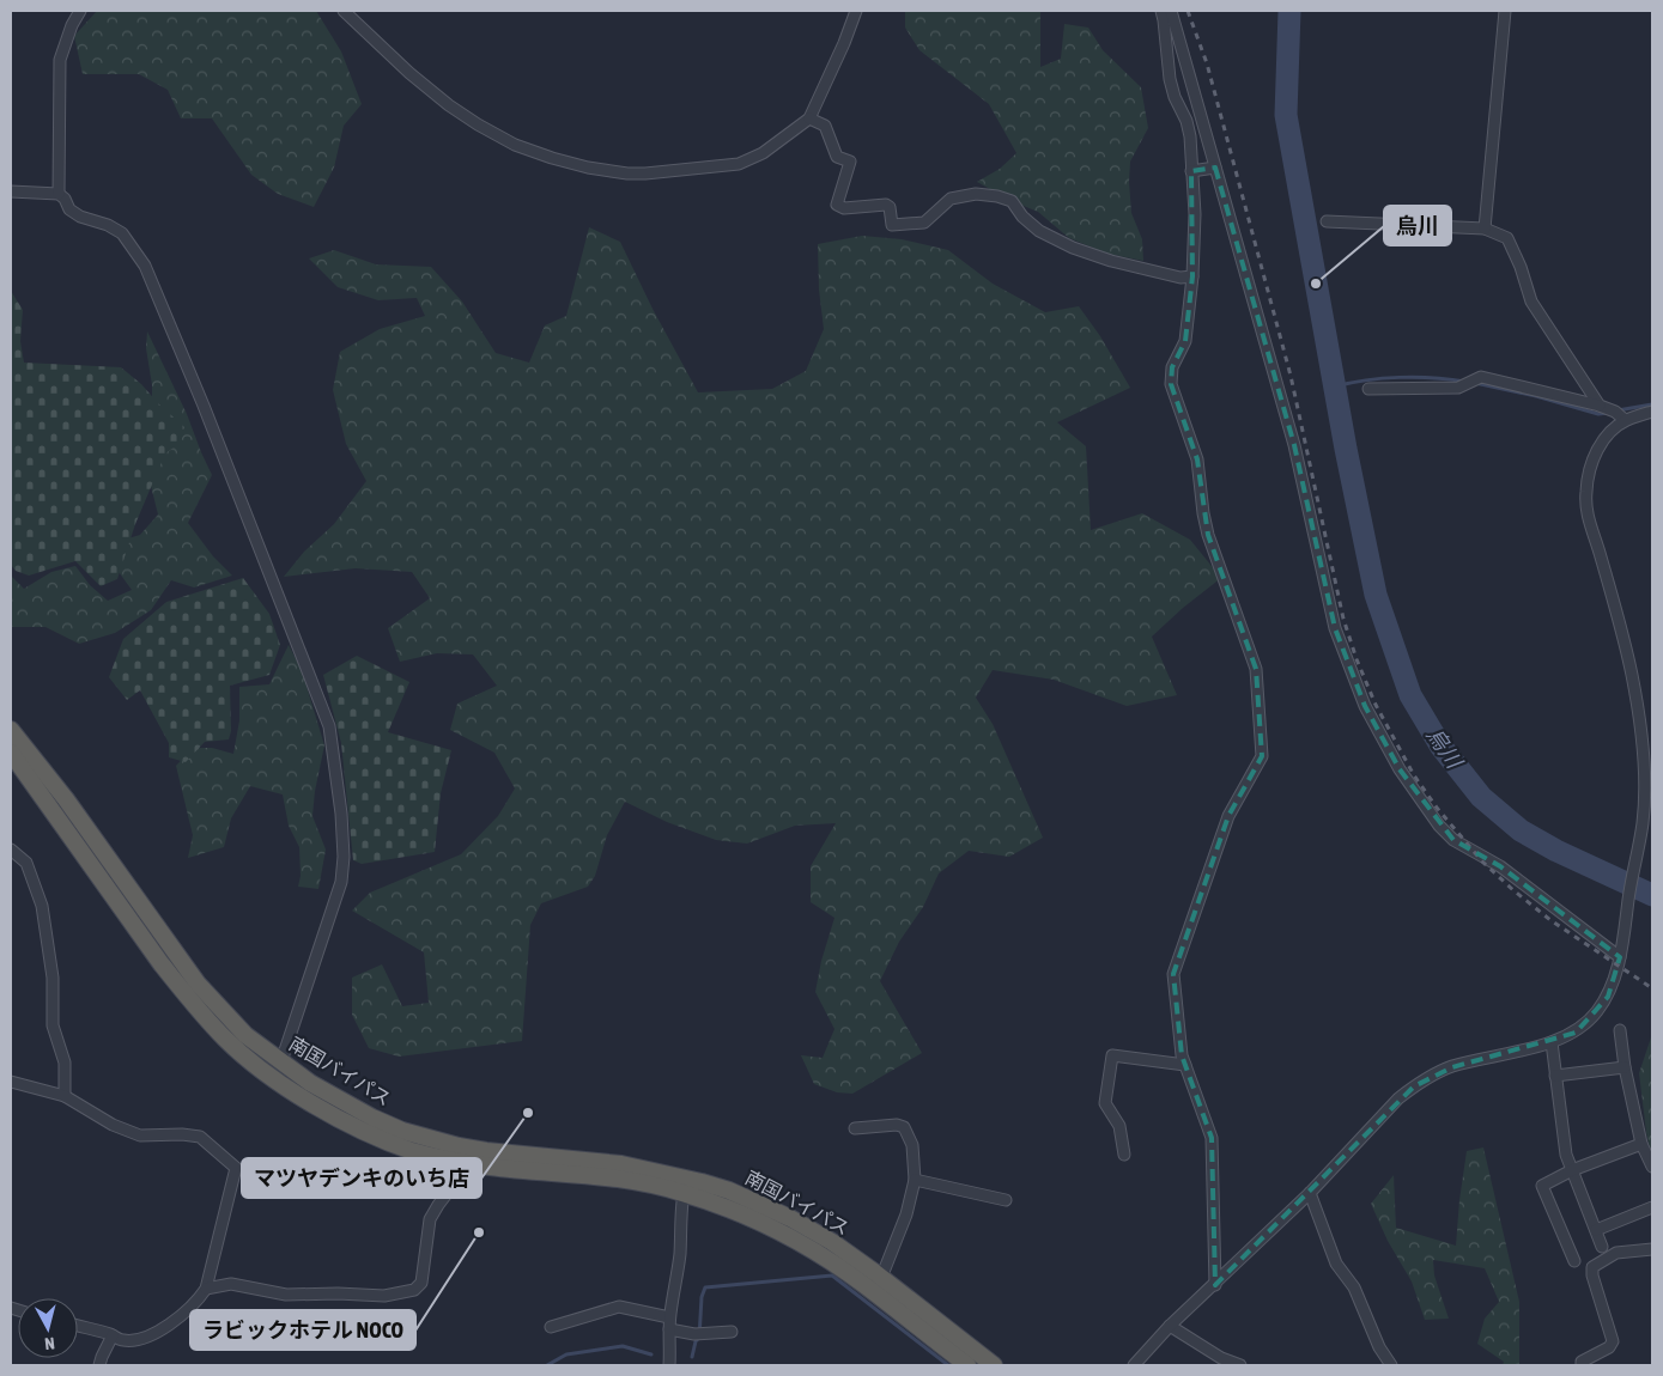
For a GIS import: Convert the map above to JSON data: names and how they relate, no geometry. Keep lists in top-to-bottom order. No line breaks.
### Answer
{"streets":{"highway":["南国バイパス"]},"water":["烏川"],"places":["烏川","マツヤデンキのいち店","ラビックホテル NOCO"],"north":"bottom"}
